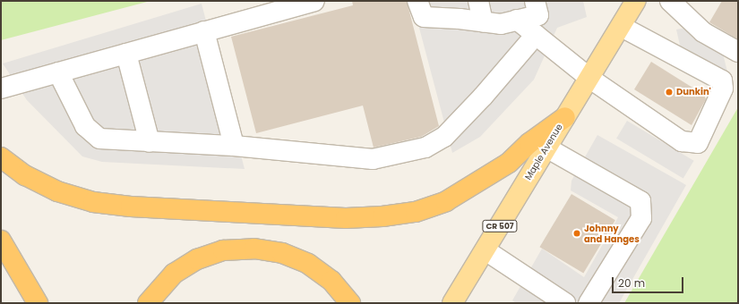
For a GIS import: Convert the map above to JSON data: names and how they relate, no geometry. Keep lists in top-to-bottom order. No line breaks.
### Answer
{"streets":{"main road":["Maple Avenue","CR 507"]},"places":["Dunkin'","Johnny and Hanges"],"scale_bar":"20 m"}
